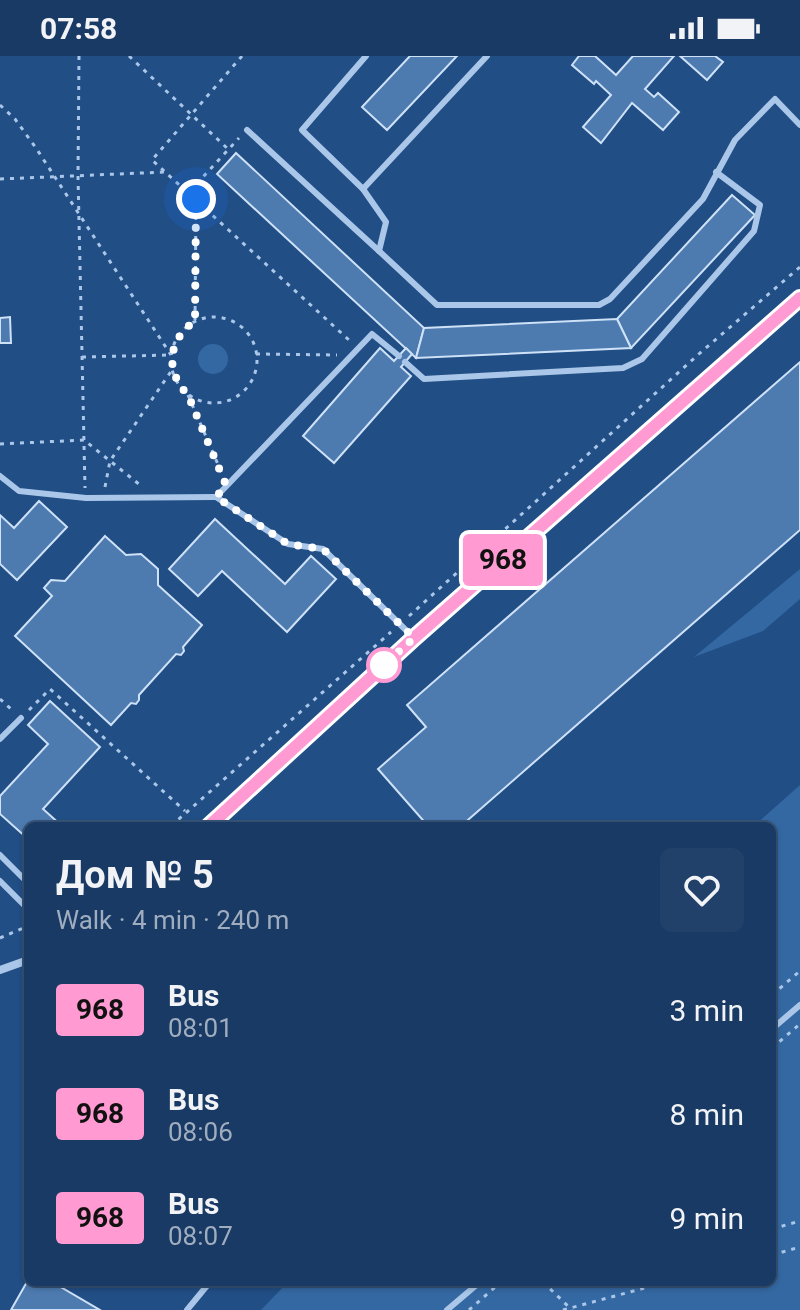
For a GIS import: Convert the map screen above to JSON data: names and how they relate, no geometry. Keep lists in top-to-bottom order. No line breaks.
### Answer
{"lines":["bus line 968"],"page":{"status":"07:58","on_map":"968","heading":["Дом № 5","Walk · 4 min · 240 m"],"list":[{"mark":"968","name":"Bus","note":"08:01","value":"3 min"},{"mark":"968","name":"Bus","note":"08:06","value":"8 min"},{"mark":"968","name":"Bus","note":"08:07","value":"9 min"}]}}
